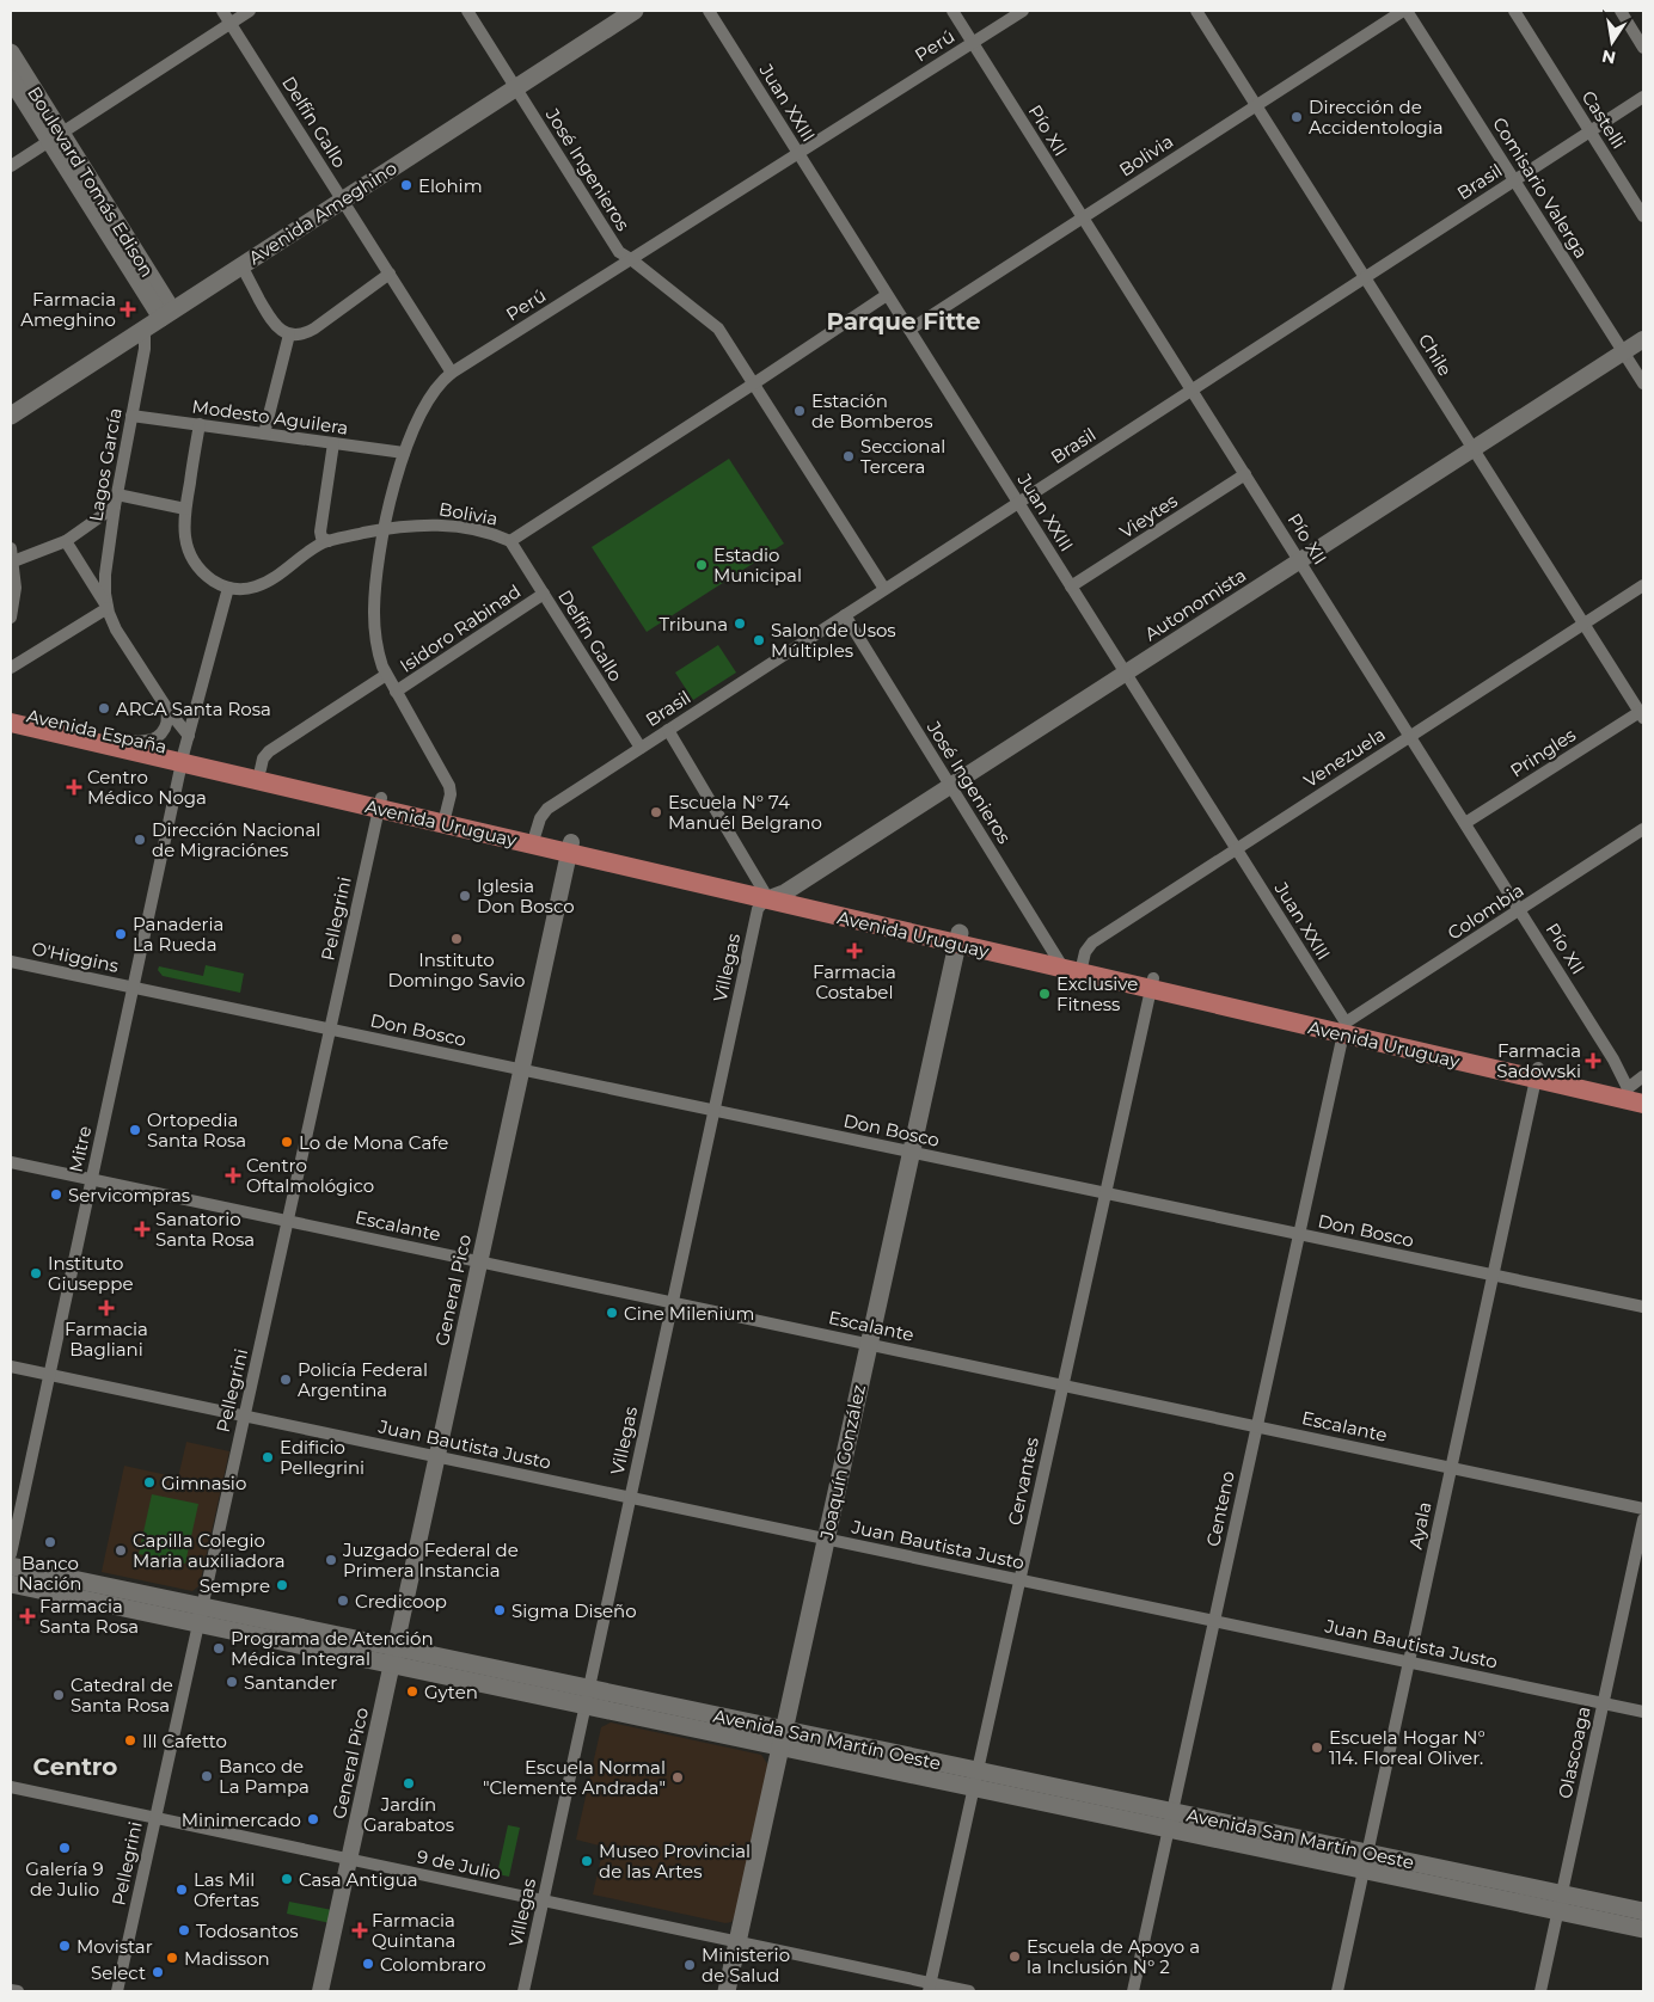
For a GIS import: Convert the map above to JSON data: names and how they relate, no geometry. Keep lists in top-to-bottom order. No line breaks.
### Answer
{"streets":{"main road":["Boulevard Tomás Edison","Avenida Ameghino","Avenida España","Avenida Uruguay","Joaquín González","Avenida San Martín Oeste"],"street":["Perú","Juan XXIII","Castelli","Delfín Gallo","Pío XII","Bolivia","José Ingenieros","Brasil","Comisario Valerga","Chile","Modesto Aguilera","Lagos García","Vieytes","Autonomista","Isidoro Rabinad","Pringles","Venezuela","Colombia","Pellegrini","O'Higgins","Villegas","Don Bosco","Mitre","Escalante","General Pico","Juan Bautista Justo","Cervantes","Centeno","Ayala","Olascoaga","9 de Julio"]},"crossings":[["Perú","Juan XXIII"],["Perú","Delfín Gallo"],["Perú","Pío XII"],["Perú","Bolivia"],["Perú","José Ingenieros"],["Perú","Modesto Aguilera"],["Perú","Isidoro Rabinad"],["Perú","Avenida Uruguay"],["Juan XXIII","Bolivia"],["Juan XXIII","Brasil"],["Juan XXIII","Vieytes"],["Juan XXIII","Autonomista"],["Juan XXIII","Venezuela"],["Juan XXIII","Avenida Uruguay"],["Juan XXIII","Colombia"],["Juan XXIII","Centeno"],["Castelli","Brasil"],["Delfín Gallo","Bolivia"],["Delfín Gallo","Brasil"],["Delfín Gallo","Avenida Ameghino"],["Delfín Gallo","Isidoro Rabinad"],["Pío XII","Bolivia"],["Pío XII","Brasil"],["Pío XII","Vieytes"],["Pío XII","Autonomista"],["Pío XII","Pringles"],["Pío XII","Venezuela"],["Pío XII","Avenida Uruguay"],["Pío XII","Colombia"],["Bolivia","José Ingenieros"],["Bolivia","Comisario Valerga"],["Bolivia","Chile"],["José Ingenieros","Brasil"],["José Ingenieros","Avenida Ameghino"],["José Ingenieros","Autonomista"],["José Ingenieros","Venezuela"],["José Ingenieros","Avenida Uruguay"],["Boulevard Tomás Edison","Avenida Ameghino"],["Brasil","Comisario Valerga"],["Brasil","Chile"],["Brasil","Avenida Uruguay"],["Comisario Valerga","Autonomista"],["Avenida Ameghino","Lagos García"],["Chile","Autonomista"],["Chile","Pringles"],["Chile","Venezuela"],["Modesto Aguilera","Lagos García"],["Lagos García","Avenida España"],["Lagos García","Avenida Uruguay"],["Lagos García","Mitre"],["Autonomista","Avenida Uruguay"],["Isidoro Rabinad","Avenida Uruguay"],["Avenida España","Avenida Uruguay"],["Avenida España","Mitre"],["Venezuela","Avenida Uruguay"],["Avenida Uruguay","Colombia"],["Avenida Uruguay","Pellegrini"],["Avenida Uruguay","Villegas"],["Avenida Uruguay","Mitre"],["Avenida Uruguay","General Pico"],["Avenida Uruguay","Joaquín González"],["Avenida Uruguay","Cervantes"],["Avenida Uruguay","Centeno"],["Avenida Uruguay","Ayala"],["Colombia","Centeno"],["Pellegrini","Don Bosco"],["Pellegrini","Escalante"],["Pellegrini","Juan Bautista Justo"],["Pellegrini","Avenida San Martín Oeste"],["Pellegrini","9 de Julio"],["O'Higgins","Don Bosco"],["O'Higgins","Mitre"],["Villegas","Don Bosco"],["Villegas","Escalante"],["Villegas","Juan Bautista Justo"],["Villegas","Avenida San Martín Oeste"],["Villegas","9 de Julio"],["Don Bosco","Mitre"],["Don Bosco","General Pico"],["Don Bosco","Joaquín González"],["Don Bosco","Cervantes"],["Don Bosco","Centeno"],["Don Bosco","Ayala"],["Mitre","Escalante"],["Mitre","Juan Bautista Justo"],["Escalante","General Pico"],["Escalante","Joaquín González"],["Escalante","Cervantes"],["Escalante","Centeno"],["Escalante","Ayala"],["General Pico","Juan Bautista Justo"],["General Pico","Avenida San Martín Oeste"],["General Pico","9 de Julio"],["Juan Bautista Justo","Joaquín González"],["Juan Bautista Justo","Cervantes"],["Juan Bautista Justo","Centeno"],["Juan Bautista Justo","Ayala"],["Juan Bautista Justo","Olascoaga"],["Joaquín González","Avenida San Martín Oeste"],["Joaquín González","9 de Julio"],["Cervantes","Avenida San Martín Oeste"],["Cervantes","9 de Julio"],["Centeno","Avenida San Martín Oeste"],["Ayala","Avenida San Martín Oeste"],["Avenida San Martín Oeste","Olascoaga"]],"districts":["Parque Fitte","Centro"],"places":{"other":["Dirección de Accidentologia","Elohim","Estación de Bomberos","Seccional Tercera","Estadio Municipal","Tribuna","Salon de Usos Múltiples","ARCA Santa Rosa","Escuela N° 74 Manuél Belgrano","Dirección Nacional de Migraciónes","Iglesia Don Bosco","Panaderia La Rueda","Instituto Domingo Savio","Exclusive Fitness","Ortopedia Santa Rosa","Lo de Mona Cafe","Servicompras","Instituto Giuseppe","Cine Milenium","Policía Federal Argentina","Edificio Pellegrini","Gimnasio","Banco Nación","Capilla Colegio Maria auxiliadora","Juzgado Federal de Primera Instancia","Sempre","Credicoop","Sigma Diseño","Programa de Atención Médica Integral","Santander","Gyten","Catedral de Santa Rosa","Ill Cafetto","Escuela Hogar N° 114. Floreal Oliver.","Banco de La Pampa","Escuela Normal \"Clemente Andrada\"","Jardín Garabatos","Minimercado","Galería 9 de Julio","Museo Provincial de las Artes","Casa Antigua","Las Mil Ofertas","Todosantos","Movistar","Escuela de Apoyo a la Inclusión N° 2","Madisson","Colombraro","Ministerio de Salud","Select"],"health":["Farmacia Ameghino","Centro Médico Noga","Farmacia Costabel","Farmacia Sadowski","Centro Oftalmológico","Sanatorio Santa Rosa","Farmacia Bagliani","Farmacia Santa Rosa","Farmacia Quintana"]},"north":"bottom"}
